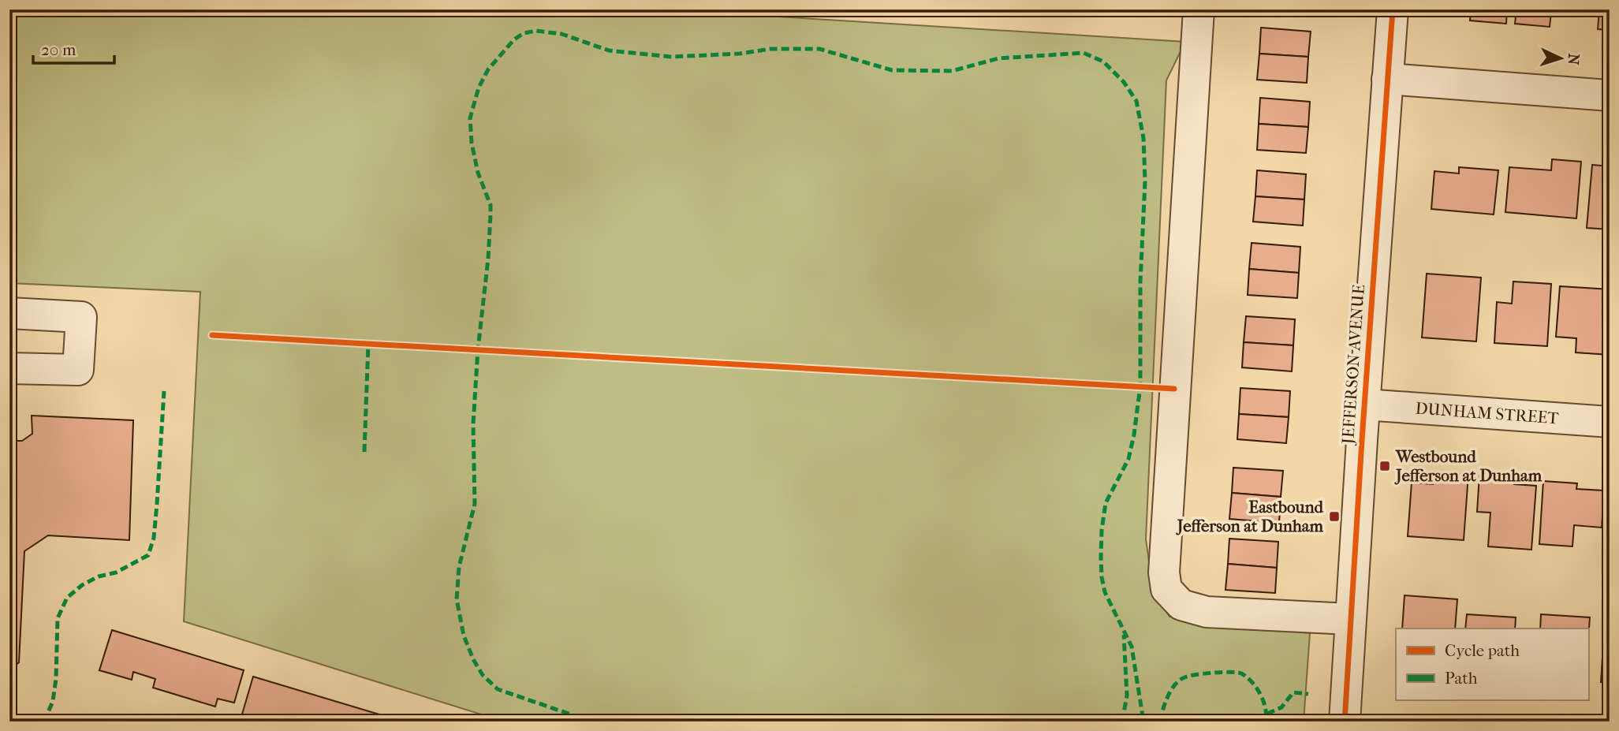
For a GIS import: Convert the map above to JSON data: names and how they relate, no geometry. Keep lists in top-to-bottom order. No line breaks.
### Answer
{"streets":{"street":["JEFFERSON AVENUE","DUNHAM STREET"]},"crossings":[["JEFFERSON AVENUE","DUNHAM STREET"]],"places":{"transit":["Westbound Jefferson at Dunham","Eastbound Jefferson at Dunham"]},"legend":["Cycle path","Path"],"scale_bar":"20 m","north":"right"}
